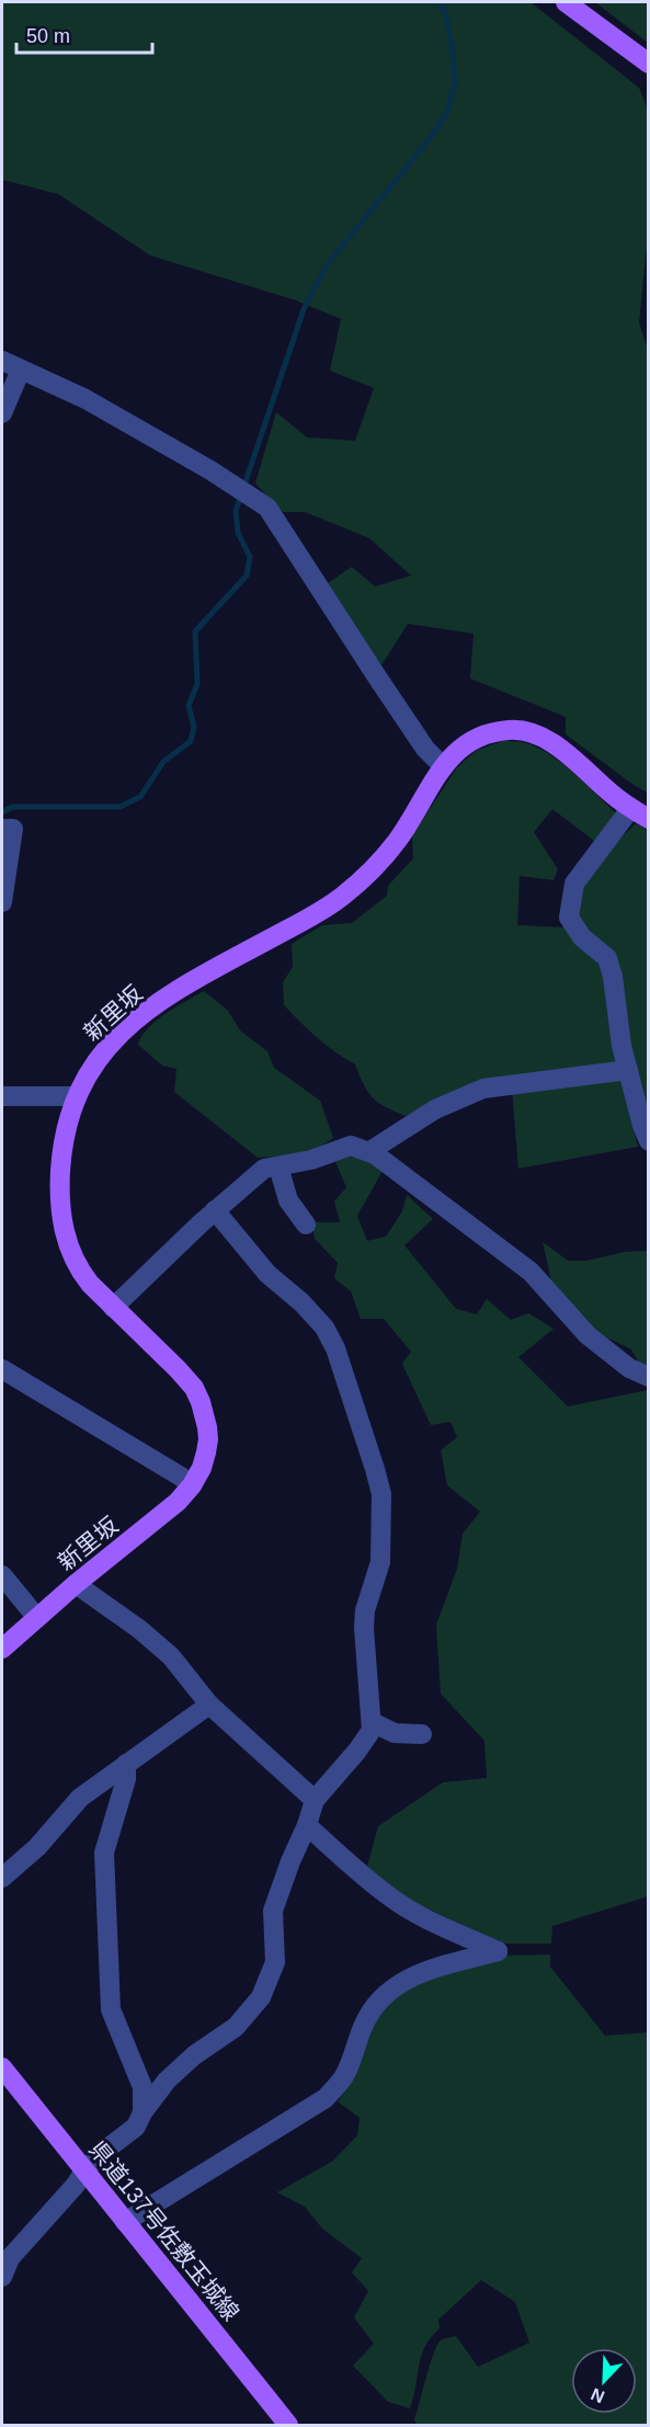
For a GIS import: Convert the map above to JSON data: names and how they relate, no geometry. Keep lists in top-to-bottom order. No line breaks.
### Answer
{"streets":{"main road":["新里坂","県道137号佐敷玉城線"]},"scale_bar":"50 m","north":"bottom left"}
